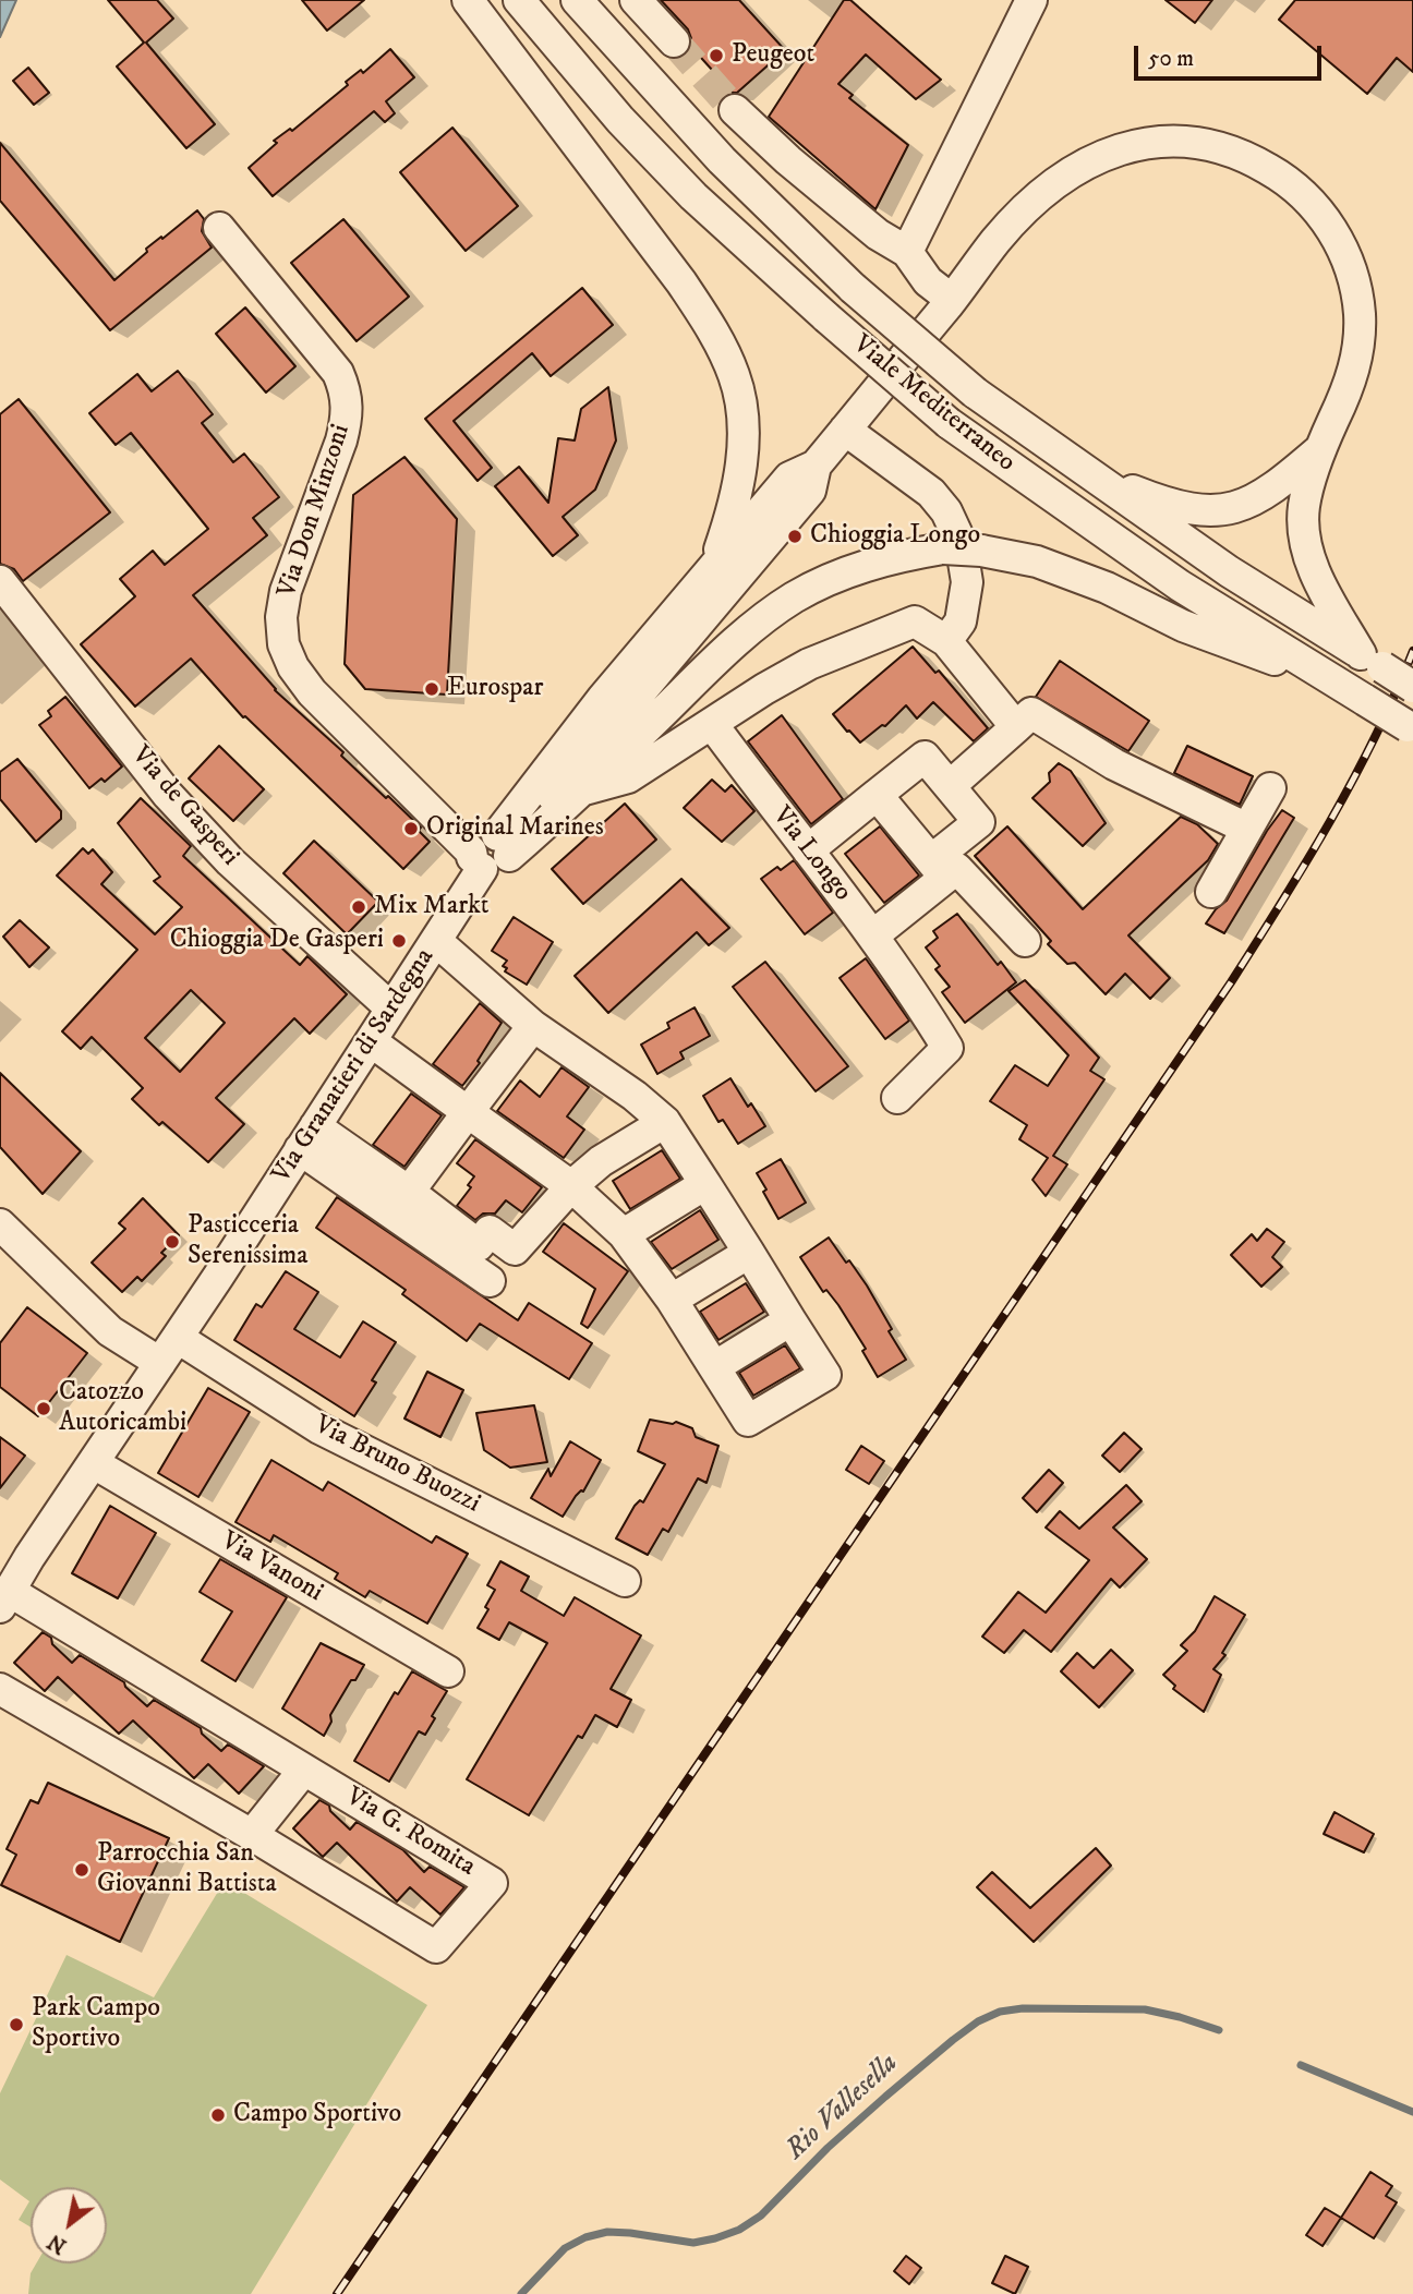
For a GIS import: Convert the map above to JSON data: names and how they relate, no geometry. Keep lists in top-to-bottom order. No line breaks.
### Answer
{"streets":{"street":["Viale Mediterraneo","Via Don Minzoni","Via de Gasperi","Via Longo","Via Granatieri di Sardegna","Via Bruno Buozzi","Via Vanoni","Via G. Romita"]},"crossings":[["Via Don Minzoni","Via Granatieri di Sardegna"],["Via de Gasperi","Via Granatieri di Sardegna"],["Via Granatieri di Sardegna","Via Bruno Buozzi"],["Via Granatieri di Sardegna","Via Vanoni"],["Via Granatieri di Sardegna","Via G. Romita"]],"water":["Rio Vallesella"],"places":["Peugeot","Chioggia Longo","Eurospar","Original Marines","Mix Markt","Chioggia De Gasperi","Pasticceria Serenissima","Catozzo Autoricambi","Parrocchia San Giovanni Battista","Park Campo Sportivo","Campo Sportivo"],"scale_bar":"50 m","north":"bottom left"}
